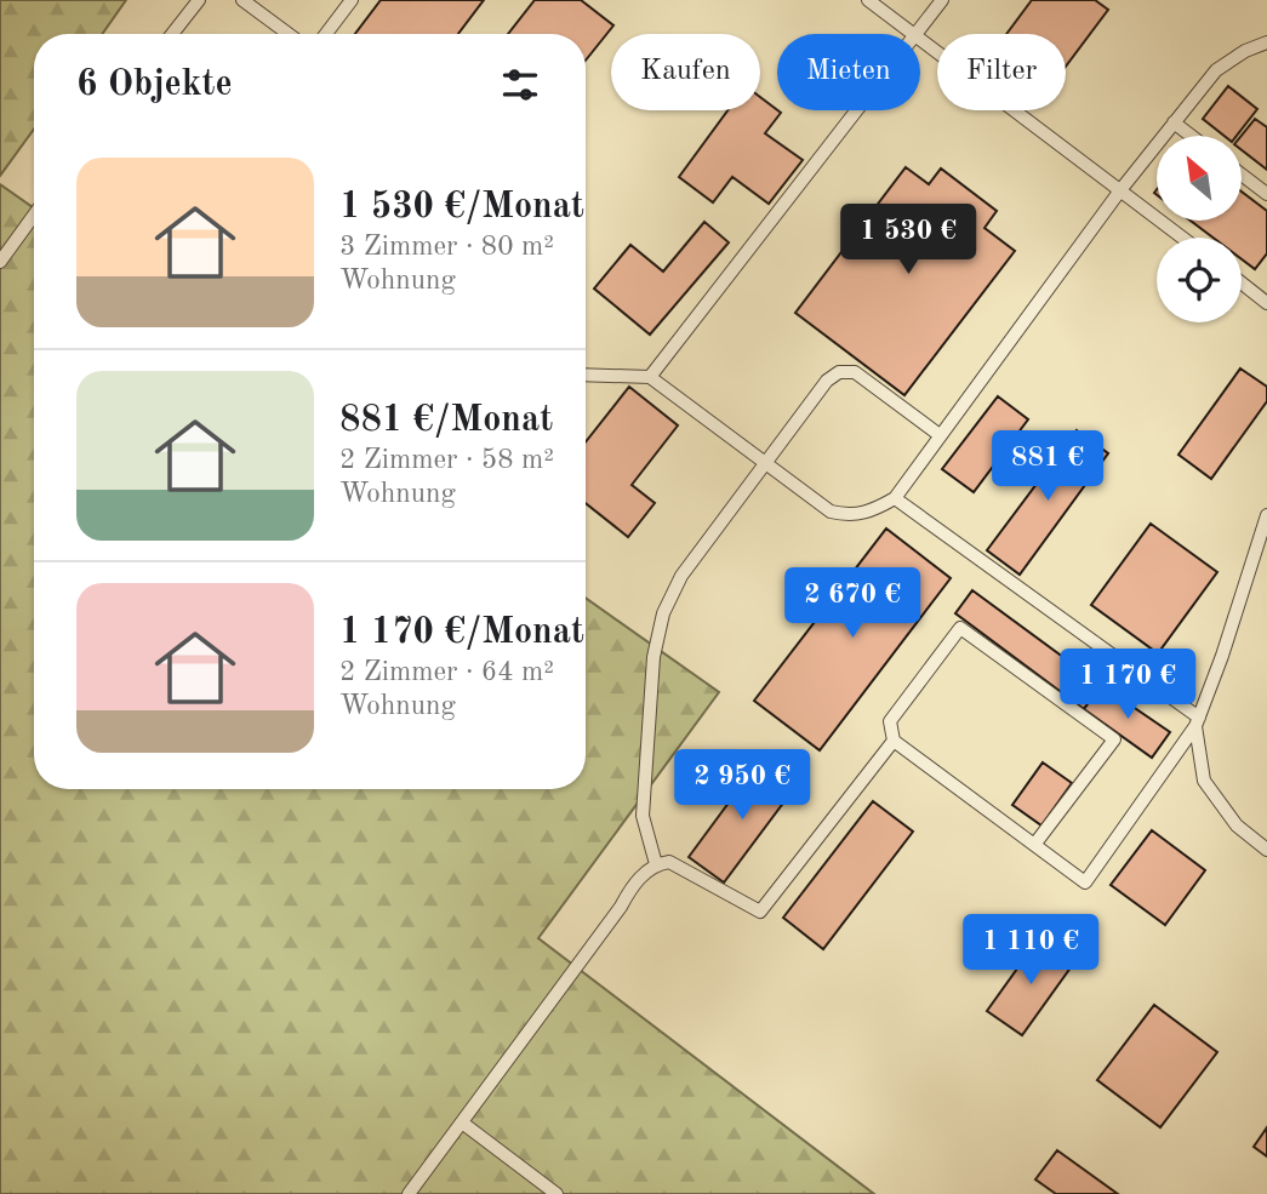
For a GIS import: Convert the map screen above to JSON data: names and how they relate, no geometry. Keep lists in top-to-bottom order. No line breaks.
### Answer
{"north":"top left","page":{"chip":["Kaufen","Mieten","Filter"],"heading":"6 Objekte","list":[{"name":"1 530 €/Monat","note":"3 Zimmer · 80 m² · Wohnung"},{"name":"881 €/Monat","note":"2 Zimmer · 58 m² · Wohnung"},{"name":"1 170 €/Monat","note":"2 Zimmer · 64 m² · Wohnung"}],"price":["1 530 €","881 €","2 670 €","1 170 €","2 950 €","1 110 €"]}}
